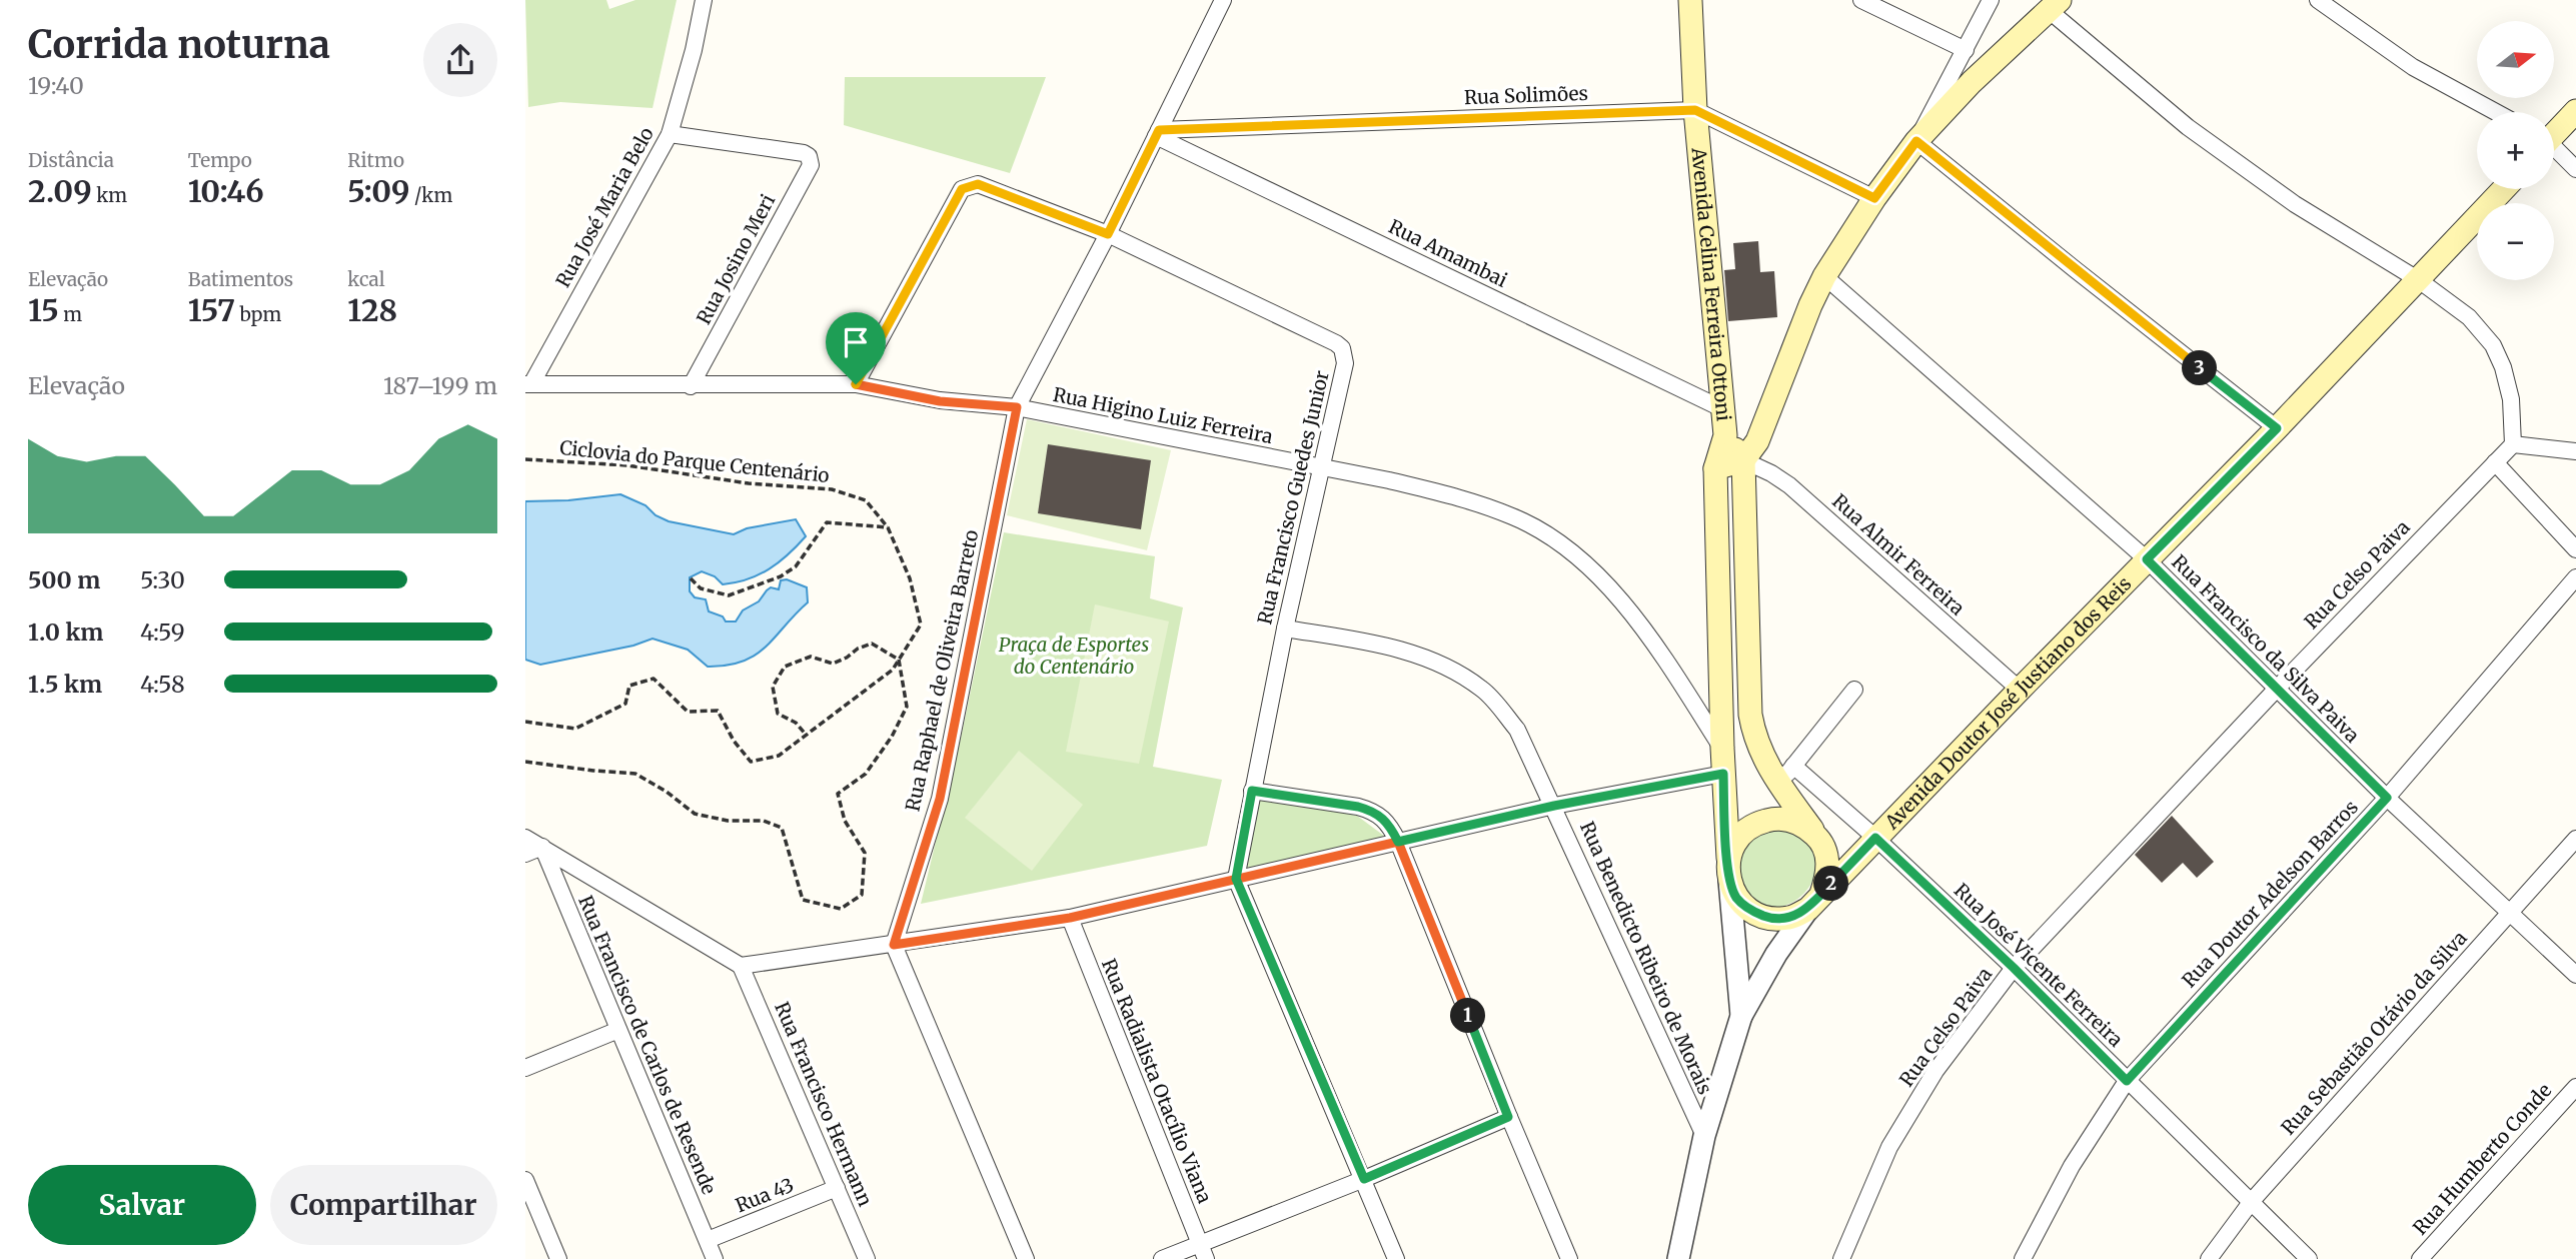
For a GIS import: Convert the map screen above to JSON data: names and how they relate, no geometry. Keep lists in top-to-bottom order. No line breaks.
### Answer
{"streets":{"main road":["Avenida Celina Ferreira Ottoni","Avenida Doutor José Justiano dos Reis"],"street":["Rua Solimões","Rua José Maria Belo","Rua Amambai","Rua Josino Meri","Rua Higino Luiz Ferreira","Rua Francisco Guedes Junior","Rua Almir Ferreira","Rua Celso Paiva","Rua Francisco da Silva Paiva","Rua Raphael de Oliveira Barreto","Rua Doutor Adelson Barros","Rua Benedicto Ribeiro de Morais","Rua José Vicente Ferreira","Rua Sebastião Otávio da Silva","Rua Francisco de Carlos de Resende","Rua Radialista Otacílio Viana","Rua Francisco Hermann","Rua Humberto Conde","Rua 43"],"path":["Ciclovia do Parque Centenário"]},"crossings":[["Rua Solimões","Rua Amambai"],["Rua Solimões","Avenida Celina Ferreira Ottoni"],["Rua Solimões","Rua Raphael de Oliveira Barreto"],["Rua José Maria Belo","Rua Josino Meri"],["Rua José Maria Belo","Rua Higino Luiz Ferreira"],["Rua Amambai","Avenida Celina Ferreira Ottoni"],["Rua Amambai","Rua Raphael de Oliveira Barreto"],["Rua Josino Meri","Rua Higino Luiz Ferreira"],["Avenida Celina Ferreira Ottoni","Rua Higino Luiz Ferreira"],["Avenida Celina Ferreira Ottoni","Avenida Doutor José Justiano dos Reis"],["Avenida Celina Ferreira Ottoni","Rua Benedicto Ribeiro de Morais"],["Rua Higino Luiz Ferreira","Rua Francisco Guedes Junior"],["Rua Higino Luiz Ferreira","Rua Raphael de Oliveira Barreto"],["Rua Francisco Guedes Junior","Rua Raphael de Oliveira Barreto"],["Rua Francisco Guedes Junior","Rua Benedicto Ribeiro de Morais"],["Rua Almir Ferreira","Avenida Doutor José Justiano dos Reis"],["Rua Celso Paiva","Rua Francisco da Silva Paiva"],["Rua Celso Paiva","Rua José Vicente Ferreira"],["Rua Francisco da Silva Paiva","Avenida Doutor José Justiano dos Reis"],["Rua Francisco da Silva Paiva","Rua Doutor Adelson Barros"],["Rua Francisco da Silva Paiva","Rua Sebastião Otávio da Silva"],["Avenida Doutor José Justiano dos Reis","Rua José Vicente Ferreira"],["Rua Doutor Adelson Barros","Rua José Vicente Ferreira"],["Rua José Vicente Ferreira","Rua Sebastião Otávio da Silva"],["Rua Francisco de Carlos de Resende","Rua 43"],["Rua Francisco Hermann","Rua 43"]],"parks":["Praça de Esportes do Centenário"],"north":"right","page":{"heading":["Corrida noturna","19:40"],"map_buttons":["+","−"],"stats":[["Distância","2.09 km"],["Tempo","10:46"],["Ritmo","5:09 /km"],["Elevação","15 m"],["Batimentos","157 bpm"],["kcal","128"]],"pins":["3","2","1"],"chart":["Elevação","187–199 m"],"list":[{"name":"500 m","note":"5:30"},{"name":"1.0 km","note":"4:59"},{"name":"1.5 km","note":"4:58"}],"buttons":["Salvar","Compartilhar"]}}
